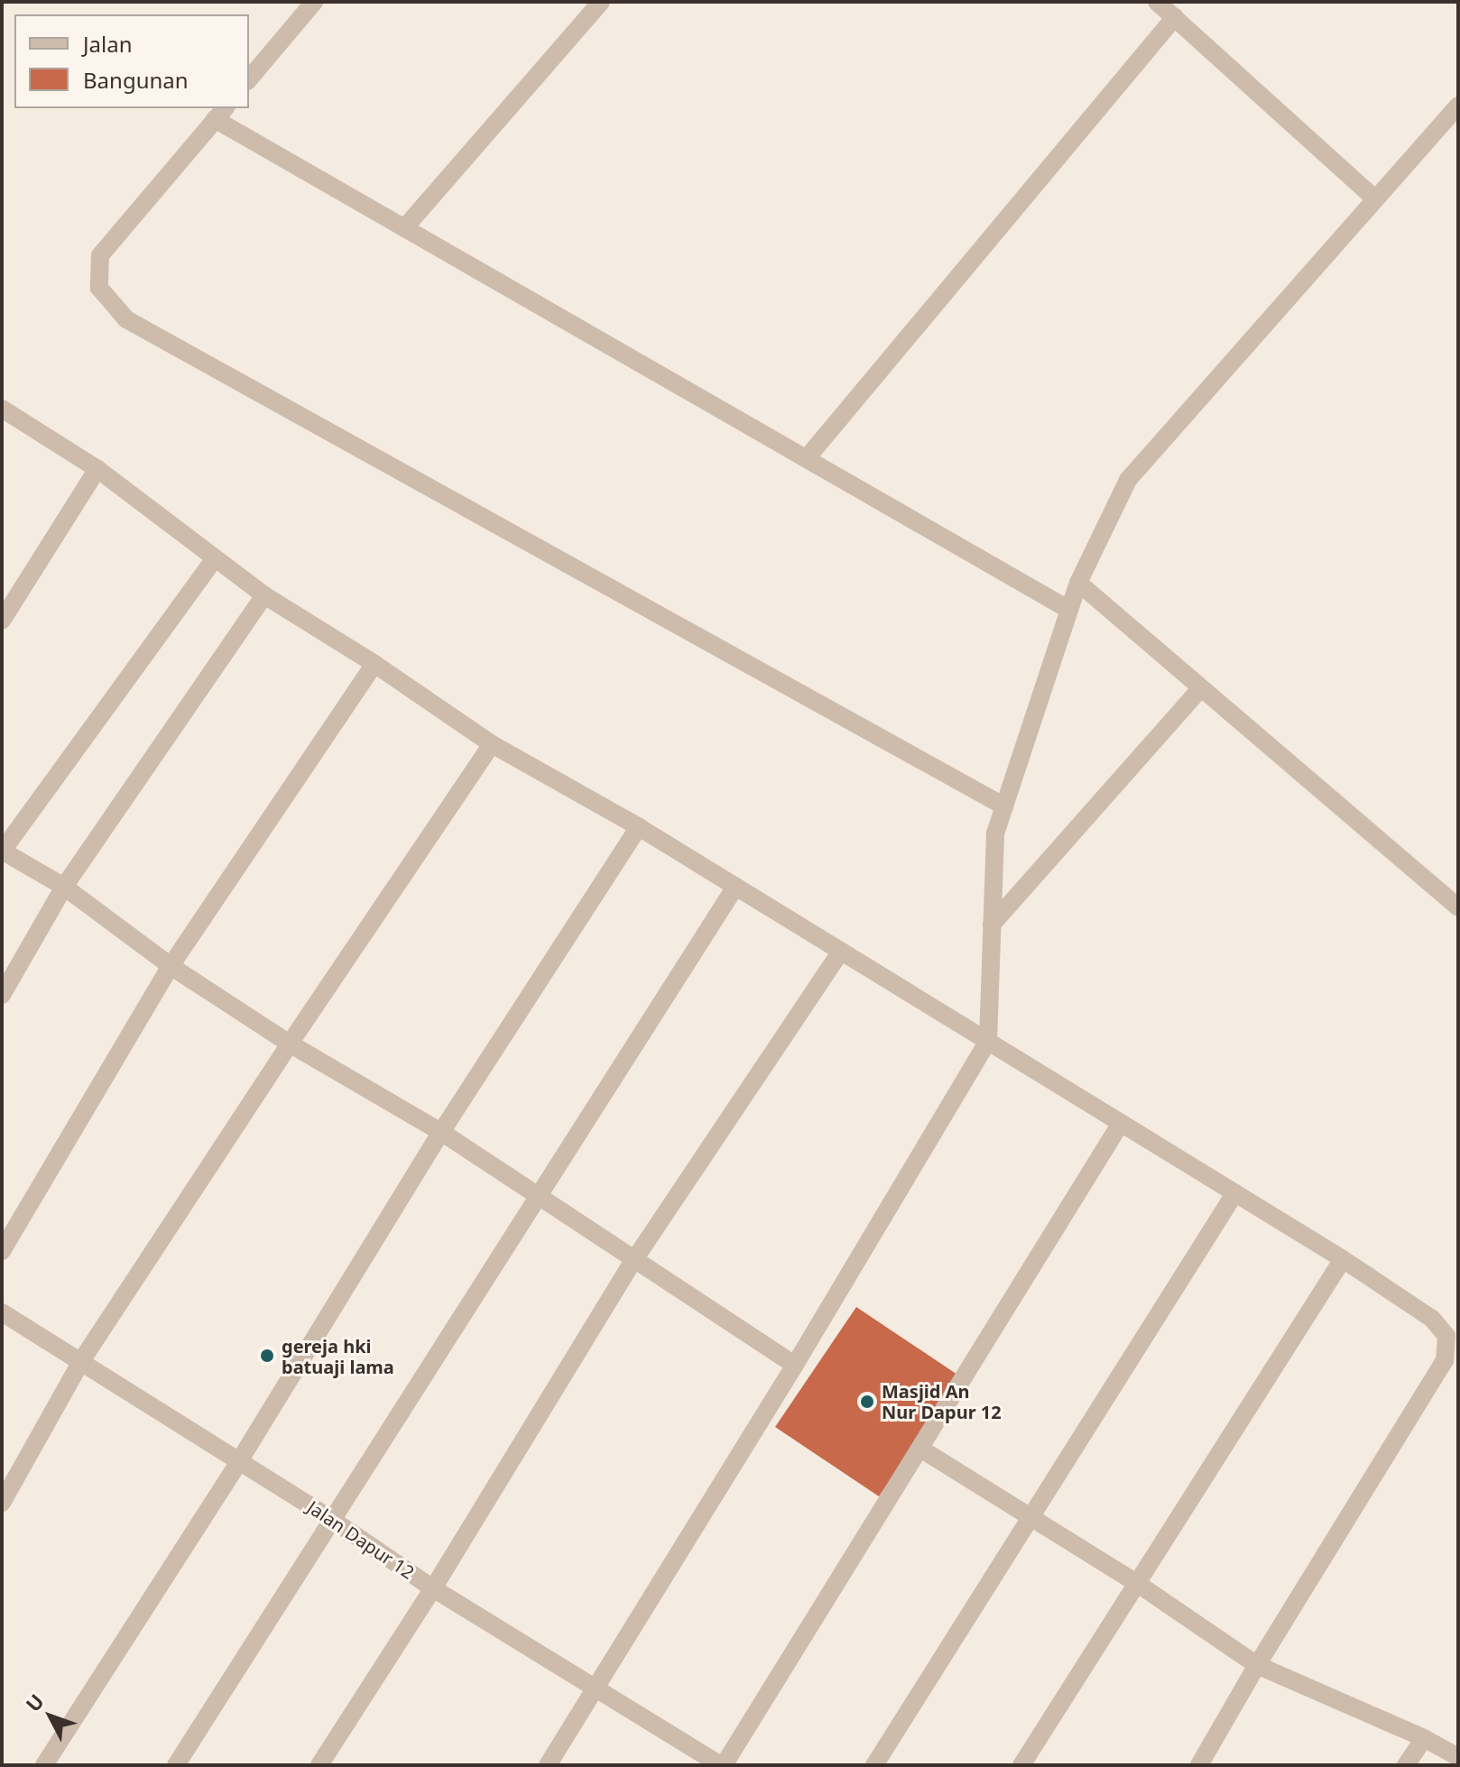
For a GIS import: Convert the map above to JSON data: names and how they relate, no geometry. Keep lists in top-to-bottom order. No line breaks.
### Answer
{"streets":{"street":["Jalan Dapur 12"]},"places":["gereja hki batuaji lama","Masjid An Nur Dapur 12"],"legend":["Jalan","Bangunan"],"north":"top left"}
